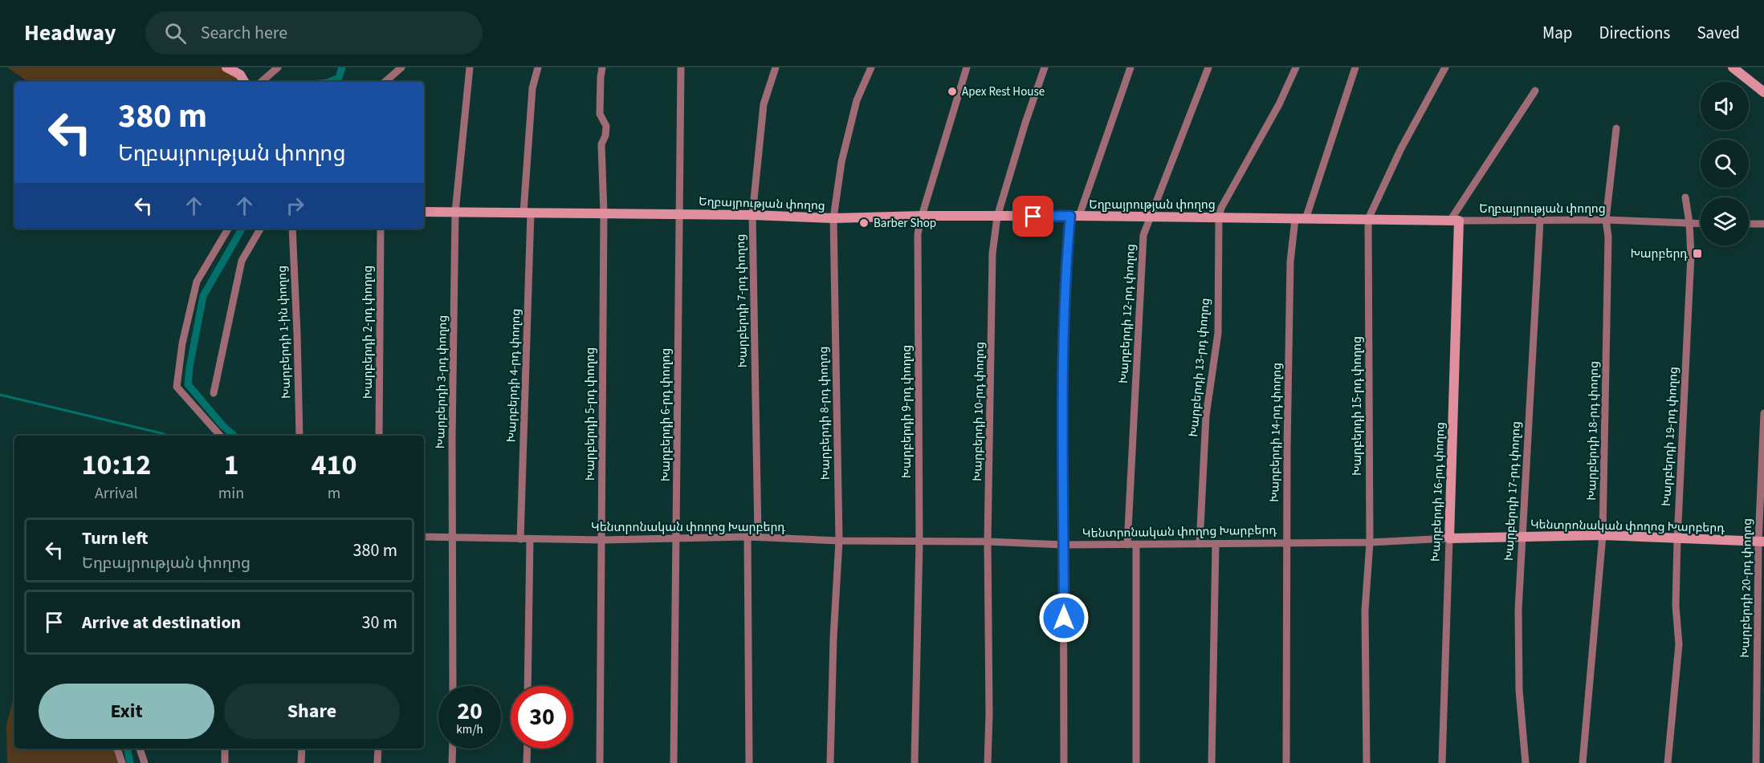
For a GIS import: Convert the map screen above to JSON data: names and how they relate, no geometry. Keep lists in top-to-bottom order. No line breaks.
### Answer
{"streets":{"street":["Եղբայրության փողոց","Խարբերդի 7-րդ փողոց","Խարբերդի 12-րդ փողոց","Խարբերդի 1-ին փողոց","Խարբերդի 2-րդ փողոց","Խարբերդի 13-րդ փողոց","Խարբերդի 4-րդ փողոց","Խարբերդի 3-րդ փողոց","Խարբերդի 15-րդ փողոց","Խարբերդի 9-րդ փողոց","Խարբերդի 10-րդ փողոց","Խարբերդի 8-րդ փողոց","Խարբերդի 5-րդ փողոց","Խարբերդի 6-րդ փողոց","Խարբերդի 18-րդ փողոց","Խարբերդի 14-րդ փողոց","Խարբերդի 19-րդ փողոց","Խարբերդի 17-րդ փողոց","Խարբերդի 16-րդ փողոց","Կենտրոնական փողոց Խարբերդ","Խարբերդի 20-րդ փողոց"]},"crossings":[["Եղբայրության փողոց","Խարբերդի 7-րդ փողոց"],["Եղբայրության փողոց","Խարբերդի 12-րդ փողոց"],["Եղբայրության փողոց","Խարբերդի 13-րդ փողոց"],["Եղբայրության փողոց","Խարբերդի 4-րդ փողոց"],["Եղբայրության փողոց","Խարբերդի 3-րդ փողոց"],["Եղբայրության փողոց","Խարբերդի 15-րդ փողոց"],["Եղբայրության փողոց","Խարբերդի 9-րդ փողոց"],["Եղբայրության փողոց","Խարբերդի 10-րդ փողոց"],["Եղբայրության փողոց","Խարբերդի 8-րդ փողոց"],["Եղբայրության փողոց","Խարբերդի 5-րդ փողոց"],["Եղբայրության փողոց","Խարբերդի 6-րդ փողոց"],["Եղբայրության փողոց","Խարբերդի 18-րդ փողոց"],["Եղբայրության փողոց","Խարբերդի 14-րդ փողոց"],["Եղբայրության փողոց","Խարբերդի 19-րդ փողոց"],["Եղբայրության փողոց","Խարբերդի 17-րդ փողոց"],["Եղբայրության փողոց","Խարբերդի 16-րդ փողոց"],["Խարբերդի 7-րդ փողոց","Կենտրոնական փողոց Խարբերդ"],["Խարբերդի 12-րդ փողոց","Կենտրոնական փողոց Խարբերդ"],["Խարբերդի 13-րդ փողոց","Կենտրոնական փողոց Խարբերդ"],["Խարբերդի 4-րդ փողոց","Կենտրոնական փողոց Խարբերդ"],["Խարբերդի 3-րդ փողոց","Կենտրոնական փողոց Խարբերդ"],["Խարբերդի 15-րդ փողոց","Կենտրոնական փողոց Խարբերդ"],["Խարբերդի 9-րդ փողոց","Կենտրոնական փողոց Խարբերդ"],["Խարբերդի 10-րդ փողոց","Կենտրոնական փողոց Խարբերդ"],["Խարբերդի 8-րդ փողոց","Կենտրոնական փողոց Խարբերդ"],["Խարբերդի 5-րդ փողոց","Կենտրոնական փողոց Խարբերդ"],["Խարբերդի 6-րդ փողոց","Կենտրոնական փողոց Խարբերդ"],["Խարբերդի 18-րդ փողոց","Կենտրոնական փողոց Խարբերդ"],["Խարբերդի 14-րդ փողոց","Կենտրոնական փողոց Խարբերդ"],["Խարբերդի 19-րդ փողոց","Կենտրոնական փողոց Խարբերդ"],["Խարբերդի 17-րդ փողոց","Կենտրոնական փողոց Խարբերդ"],["Խարբերդի 16-րդ փողոց","Կենտրոնական փողոց Խարբերդ"],["Կենտրոնական փողոց Խարբերդ","Խարբերդի 20-րդ փողոց"]],"places":{"other":["Apex Rest House","Barber Shop"],"transit":["Խարբերդ"]},"page":{"header":"Headway","search":"Search here","nav":["Map","Directions","Saved"],"turn":["380 m","Եղբայրության փողոց"],"eta":["10:12","Arrival","1","min","410","m"],"list":[{"name":"Turn left","note":"Եղբայրության փողոց","value":"380 m"},{"name":"Arrive at destination","value":"30 m"}],"buttons":["Exit","Share"],"speed":"20 km/h","limit":"30"}}
